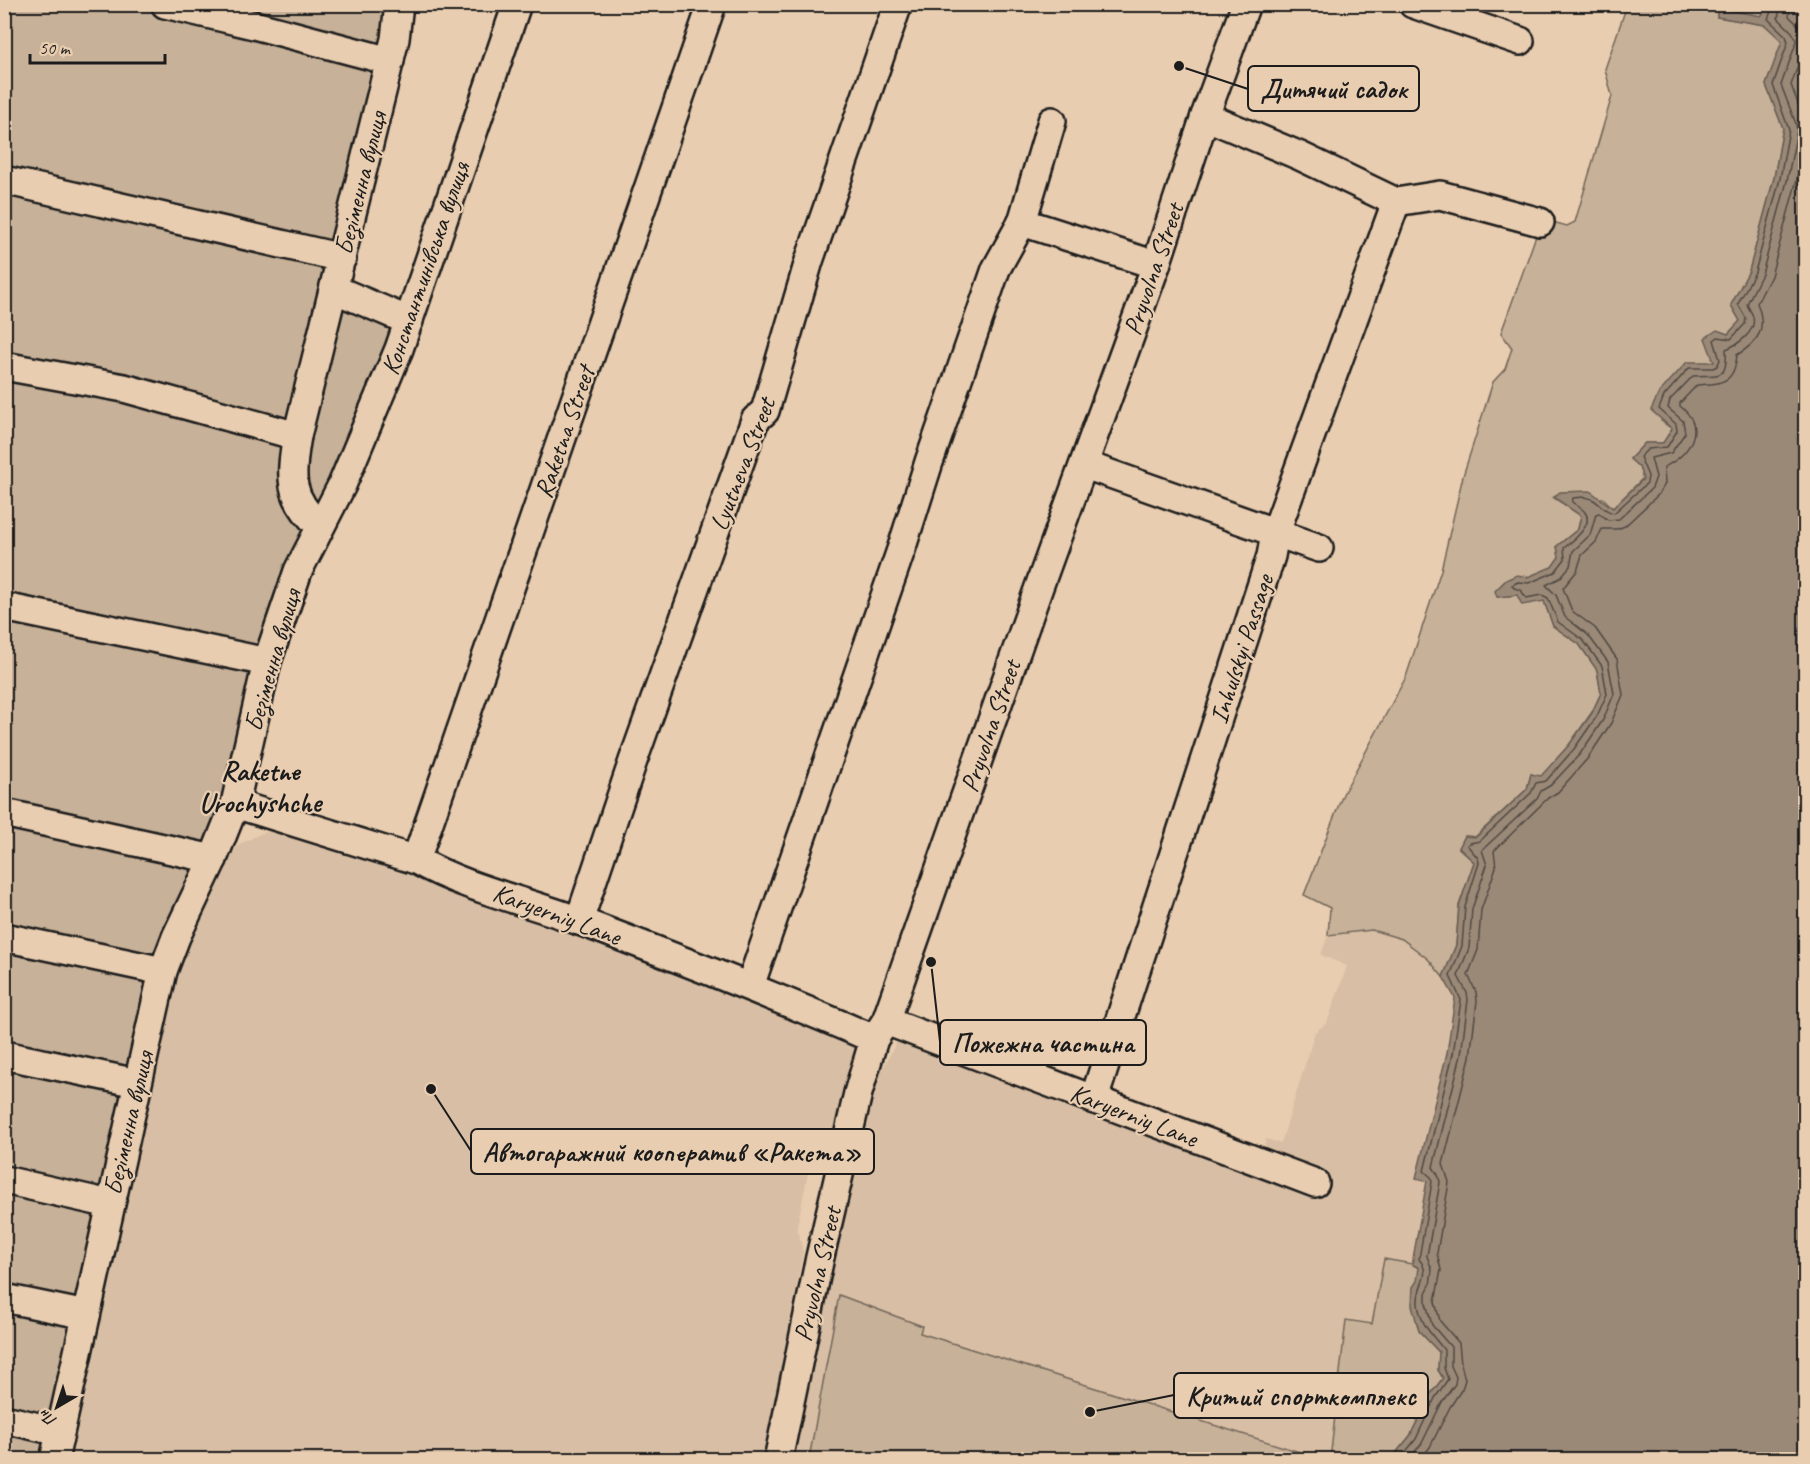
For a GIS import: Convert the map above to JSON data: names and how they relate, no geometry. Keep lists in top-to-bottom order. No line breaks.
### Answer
{"streets":{"street":["Безіменна вулиця","Константинівська вулиця","Pryvolna Street","Raketna Street","Lyutneva Street","Inhulskyi Passage","Karyerniy Lane"]},"crossings":[["Безіменна вулиця","Константинівська вулиця"],["Безіменна вулиця","Karyerniy Lane"],["Pryvolna Street","Karyerniy Lane"],["Raketna Street","Karyerniy Lane"],["Lyutneva Street","Karyerniy Lane"],["Inhulskyi Passage","Karyerniy Lane"]],"districts":["Raketne Urochyshche"],"places":["Дитячий садок","Пожежна частина","Автогаражний кооператив «Ракета»","Критий спорткомплекс"],"scale_bar":"50 m","north":"bottom left"}
